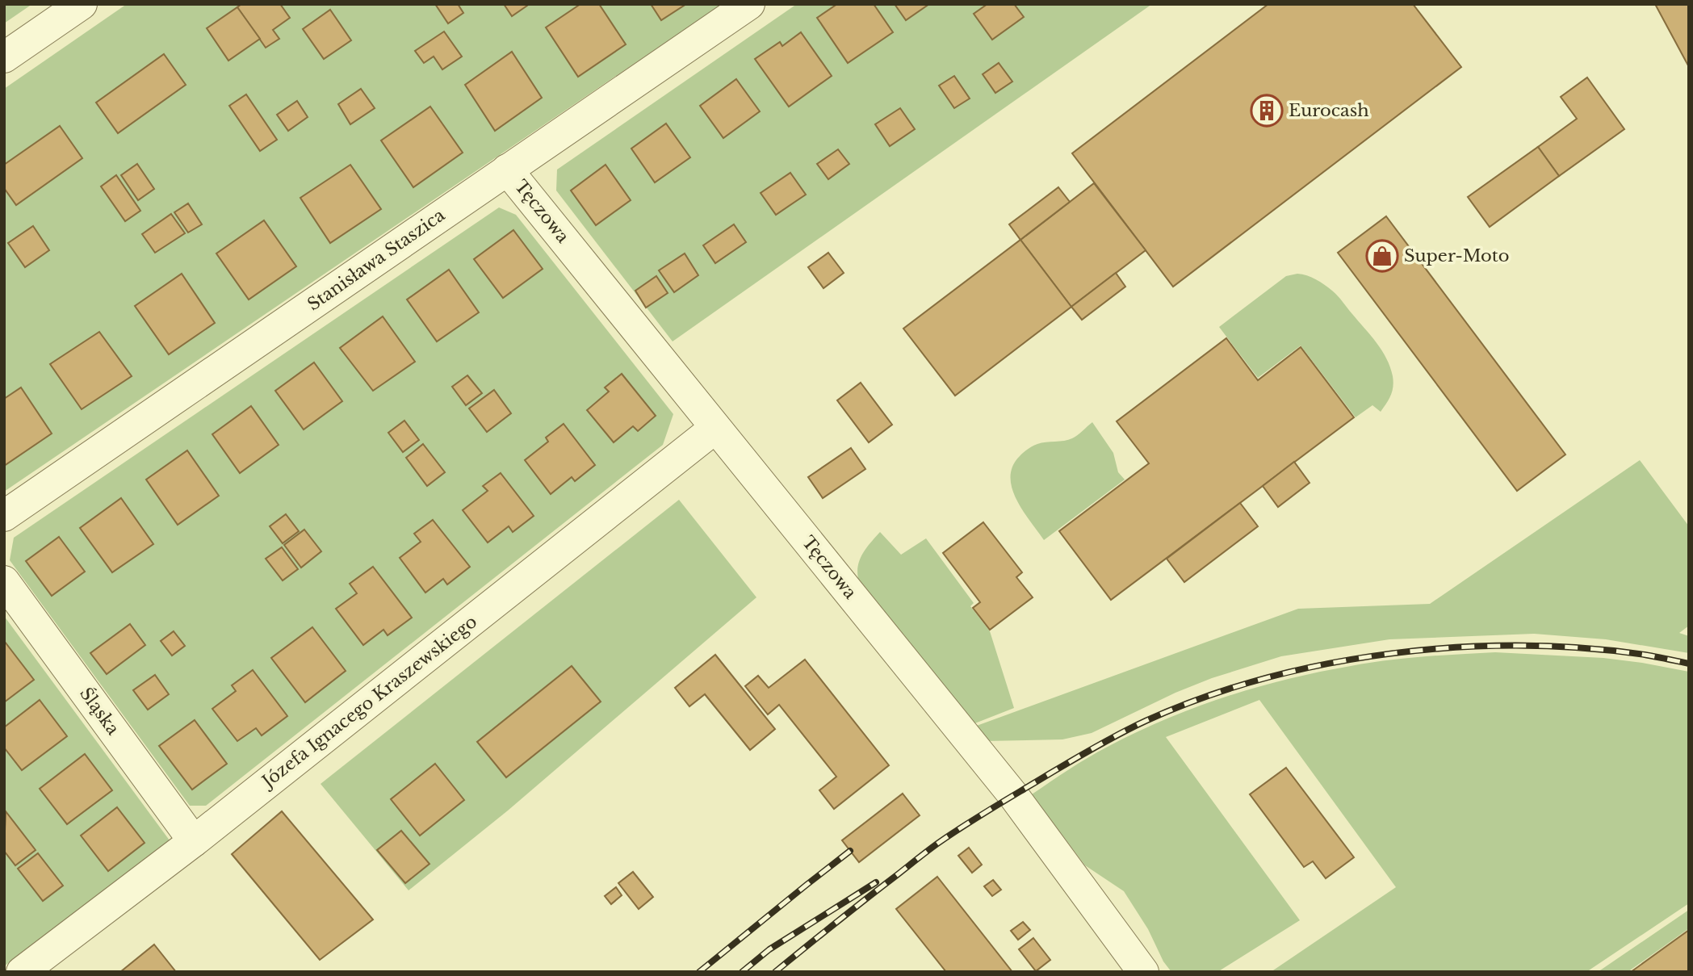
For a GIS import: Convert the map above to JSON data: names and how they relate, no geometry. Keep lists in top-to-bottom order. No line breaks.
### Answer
{"streets":{"street":["Tęczowa","Stanisława Staszica","Józefa Ignacego Kraszewskiego","Śląska"]},"crossings":[["Tęczowa","Stanisława Staszica"],["Tęczowa","Józefa Ignacego Kraszewskiego"],["Józefa Ignacego Kraszewskiego","Śląska"]],"places":{"building":["Eurocash"],"shop":["Super-Moto"]}}
